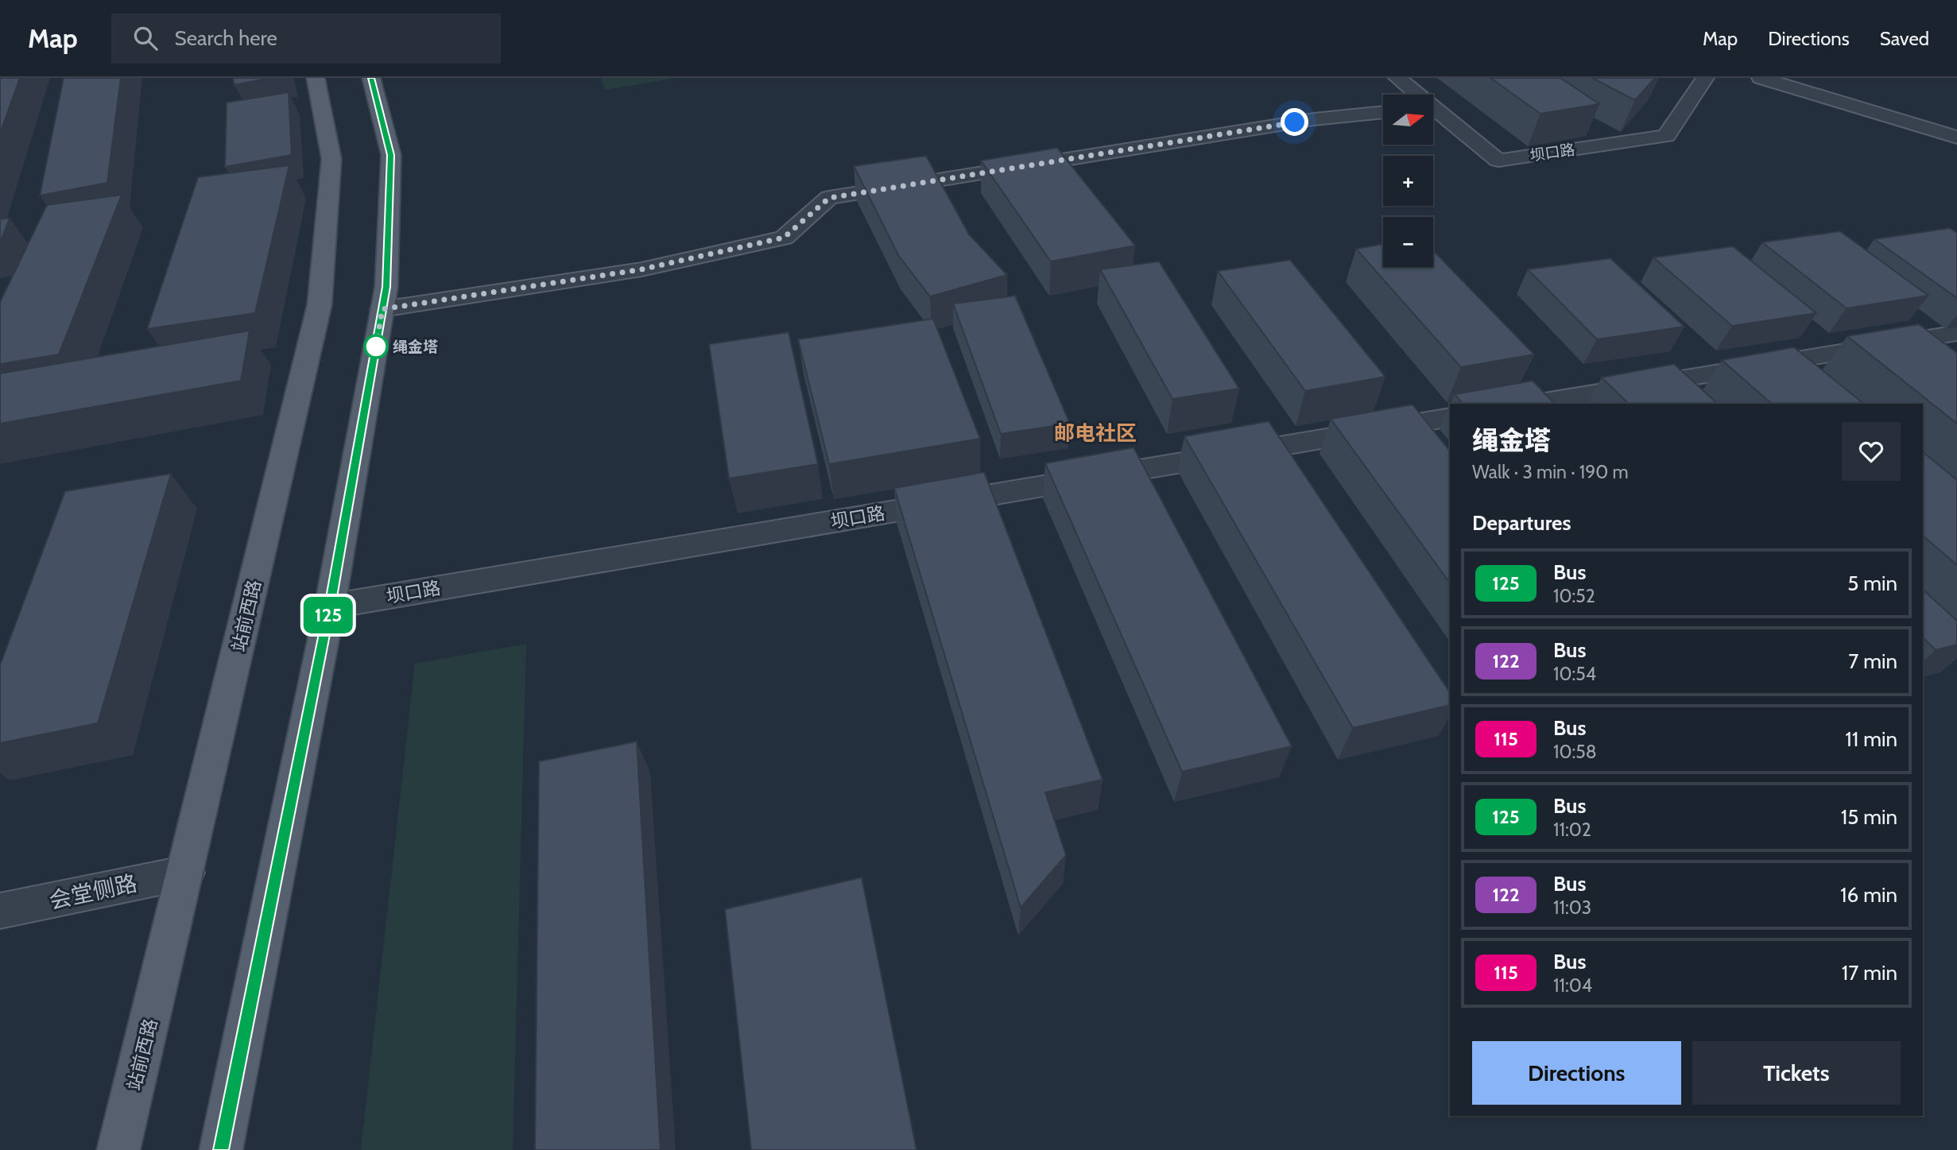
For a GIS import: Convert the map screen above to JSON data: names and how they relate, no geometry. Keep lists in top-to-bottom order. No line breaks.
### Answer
{"streets":{"main road":["站前西路"],"street":["坝口路","会堂侧路"]},"crossings":[["站前西路","会堂侧路"]],"districts":["邮电社区"],"places":["绳金塔"],"lines":["bus line 125"],"north":"right","page":{"header":"Map","search":"Search here","nav":["Map","Directions","Saved"],"on_map":"125","map_buttons":["+","−"],"heading":[["绳金塔","Walk · 3 min · 190 m"],"Departures"],"list":[{"mark":"125","name":"Bus","note":"10:52","value":"5 min"},{"mark":"122","name":"Bus","note":"10:54","value":"7 min"},{"mark":"115","name":"Bus","note":"10:58","value":"11 min"},{"mark":"125","name":"Bus","note":"11:02","value":"15 min"},{"mark":"122","name":"Bus","note":"11:03","value":"16 min"},{"mark":"115","name":"Bus","note":"11:04","value":"17 min"}],"buttons":["Directions","Tickets"]}}
